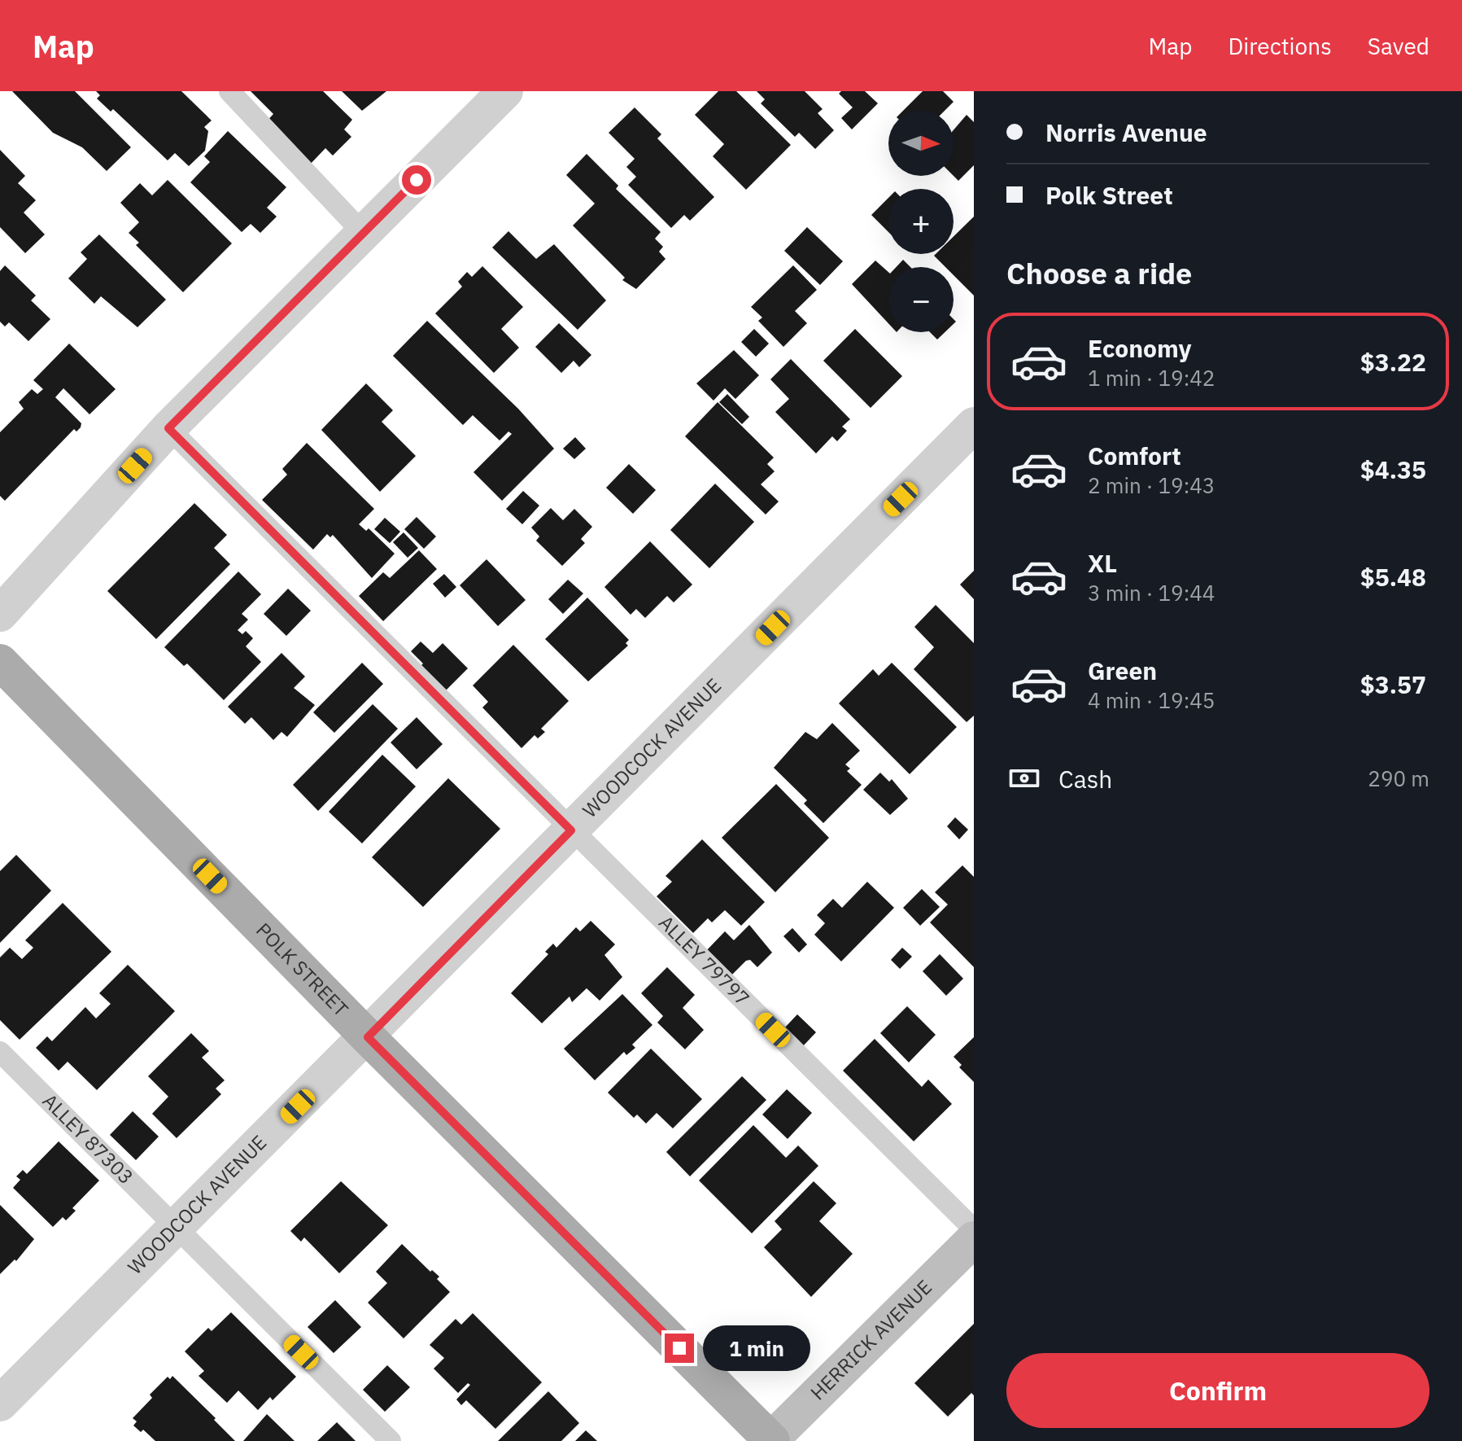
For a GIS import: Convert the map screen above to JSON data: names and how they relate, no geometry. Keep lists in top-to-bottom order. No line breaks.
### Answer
{"streets":{"main road":["POLK STREET"],"street":["WOODCOCK AVENUE","HERRICK AVENUE"],"lane":["ALLEY 79797","ALLEY 87303"]},"crossings":[["WOODCOCK AVENUE","ALLEY 79797"],["WOODCOCK AVENUE","POLK STREET"],["WOODCOCK AVENUE","ALLEY 87303"],["POLK STREET","HERRICK AVENUE"]],"north":"right","page":{"header":"Map","nav":["Map","Directions","Saved"],"banner":["Norris Avenue","Polk Street"],"map_buttons":["+","−"],"heading":"Choose a ride","list":[{"name":"Economy","note":"1 min · 19:42","value":"$3.22"},{"name":"Comfort","note":"2 min · 19:43","value":"$4.35"},{"name":"XL","note":"3 min · 19:44","value":"$5.48"},{"name":"Green","note":"4 min · 19:45","value":"$3.57"}],"pay":["Cash","290 m"],"bubble":"1 min","buttons":"Confirm"}}
